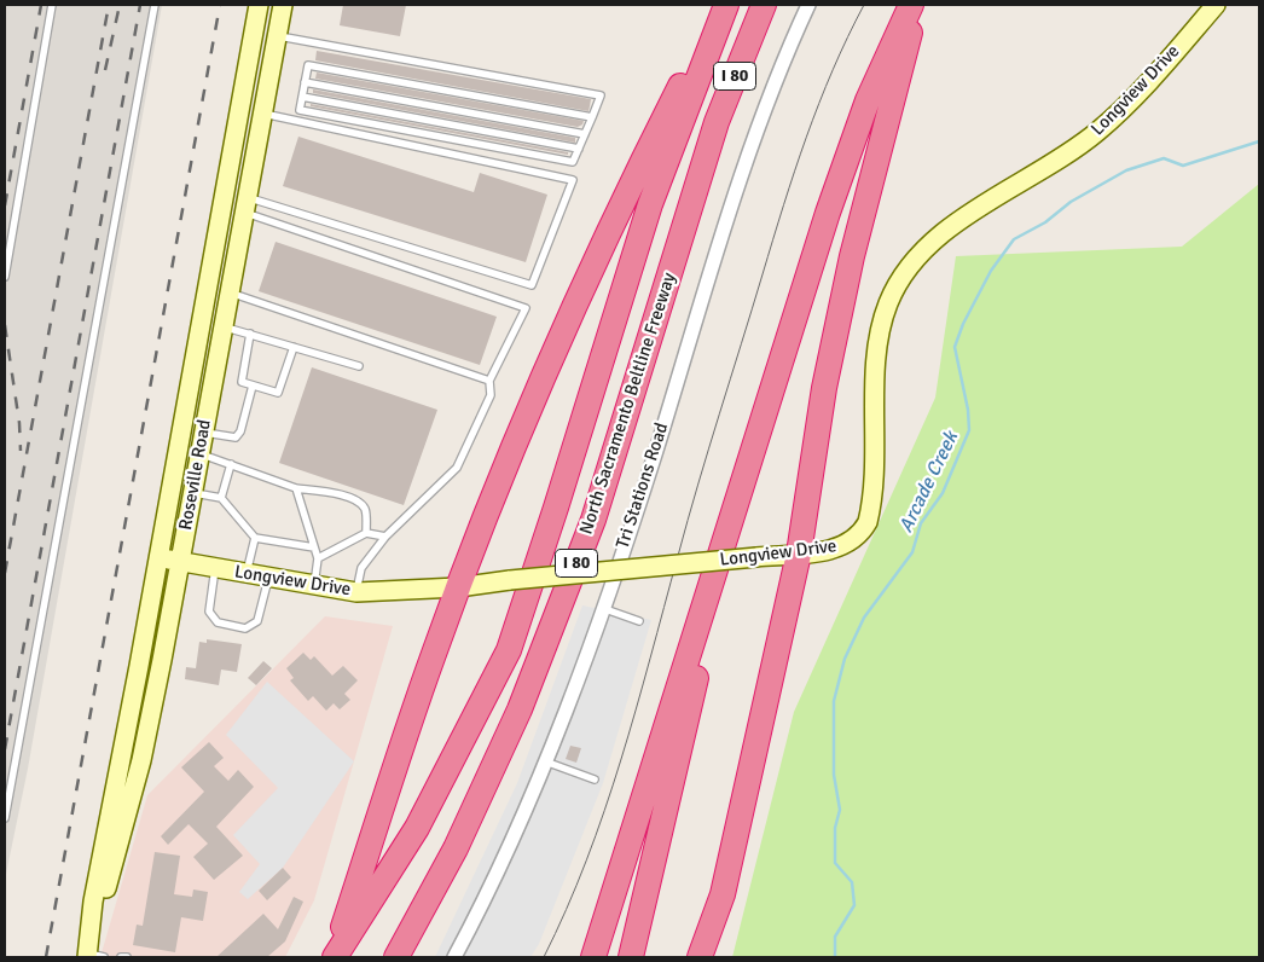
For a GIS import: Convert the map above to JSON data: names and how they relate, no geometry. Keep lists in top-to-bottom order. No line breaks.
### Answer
{"streets":{"highway":["I 80","North Sacramento Beltline Freeway"],"main road":["Longview Drive","Roseville Road"],"street":["Tri Stations Road"]},"crossings":[["Longview Drive","Roseville Road"]],"water":["Arcade Creek"]}
